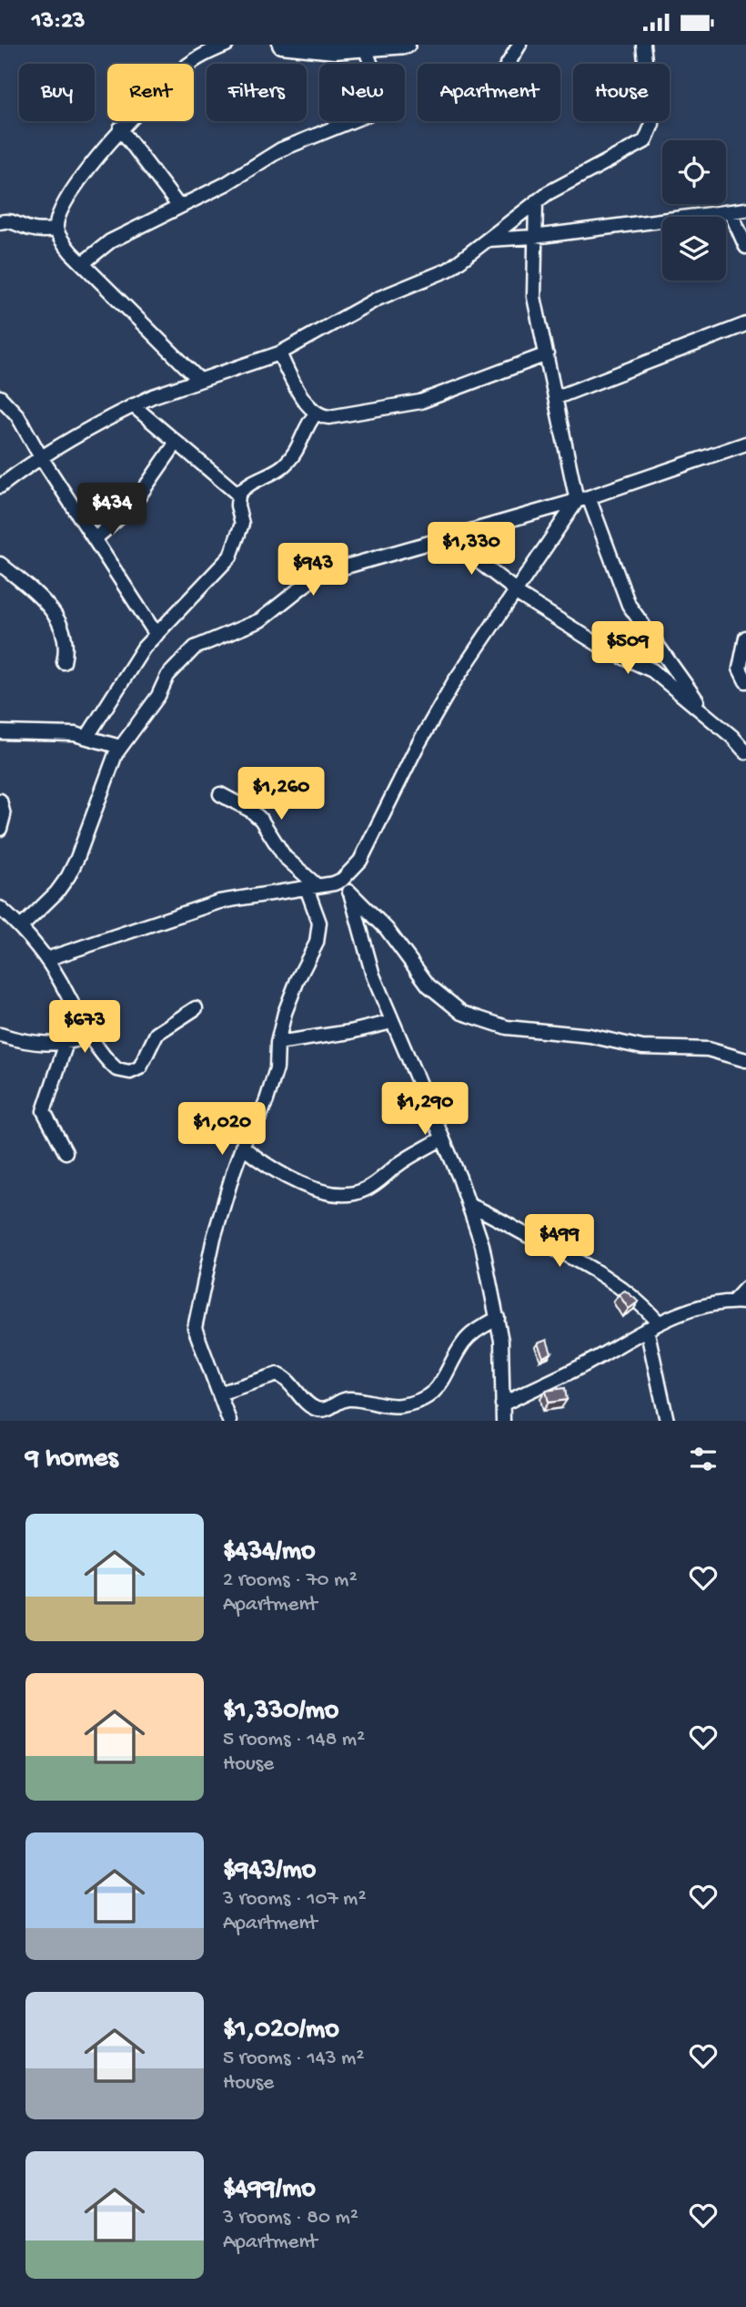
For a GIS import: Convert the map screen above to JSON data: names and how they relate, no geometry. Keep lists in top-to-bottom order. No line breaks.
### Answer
{"page":{"status":"13:23","chip":["Buy","Rent","Filters","New","Apartment","House"],"price":["$434","$1,330","$943","$509","$1,260","$673","$1,290","$1,020","$499"],"heading":"9 homes","list":[{"name":"$434/mo","note":"2 rooms · 70 m² · Apartment"},{"name":"$1,330/mo","note":"5 rooms · 148 m² · House"},{"name":"$943/mo","note":"3 rooms · 107 m² · Apartment"},{"name":"$1,020/mo","note":"5 rooms · 143 m² · House"},{"name":"$499/mo","note":"3 rooms · 80 m² · Apartment"}]}}
